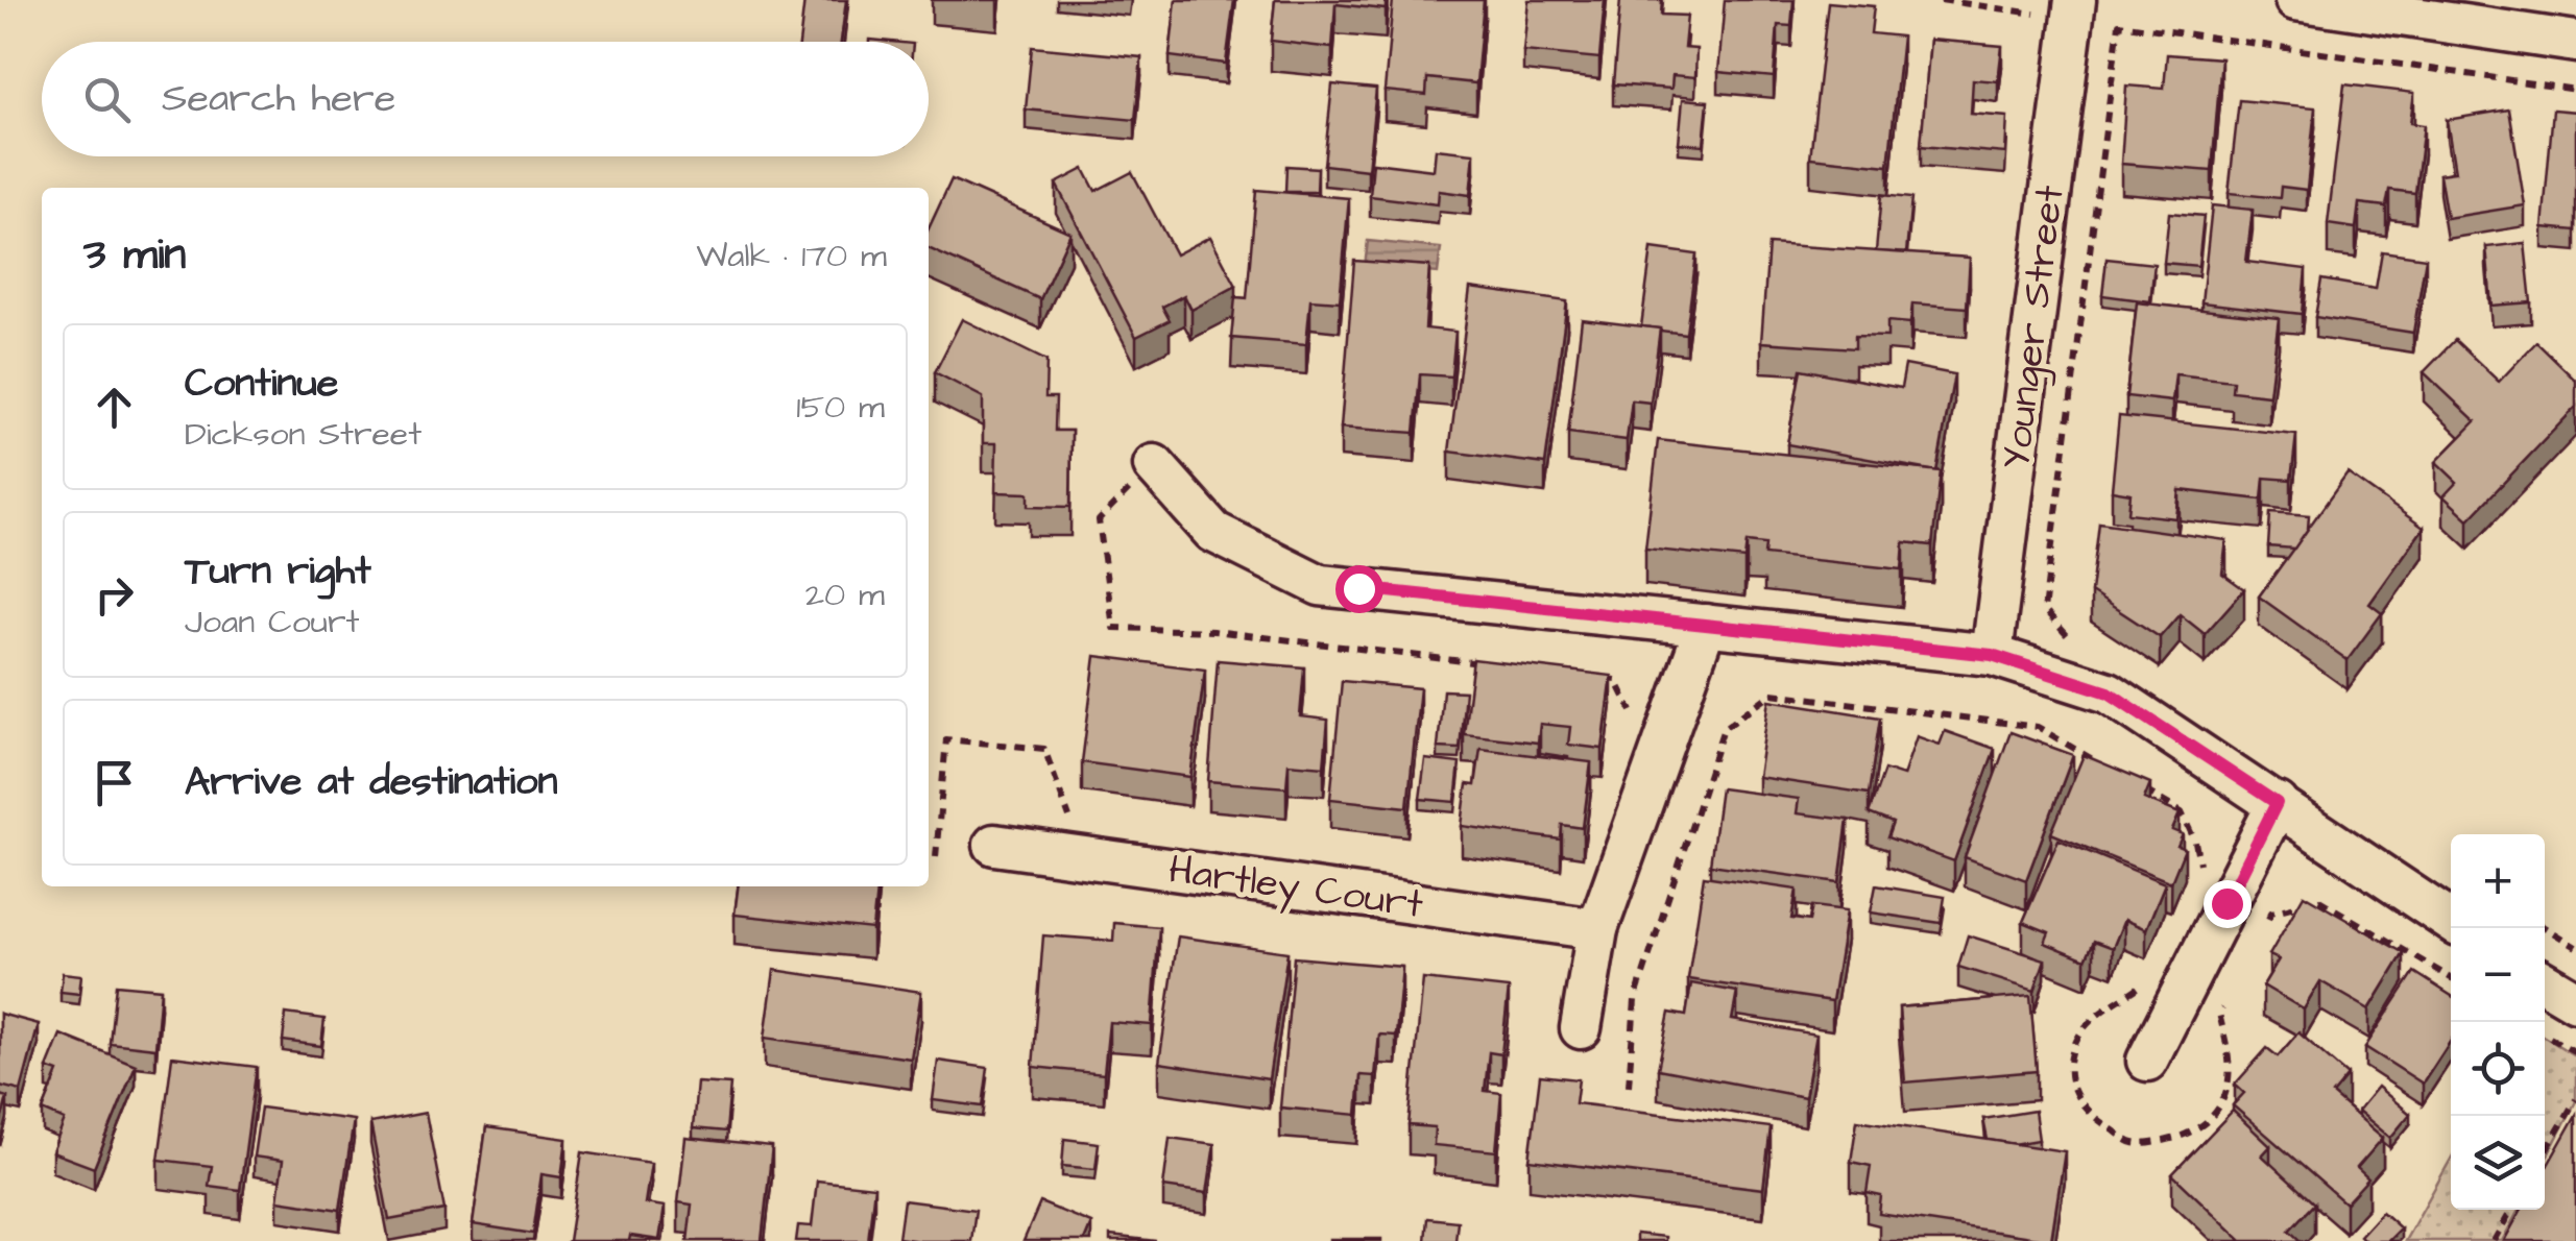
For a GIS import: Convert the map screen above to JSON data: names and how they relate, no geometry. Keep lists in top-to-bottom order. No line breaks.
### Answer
{"streets":{"street":["Younger Street","Hartley Court"]},"page":{"search":"Search here","heading":["3 min","Walk · 170 m"],"list":[["Continue","Dickson Street","150 m"],["Turn right","Joan Court","20 m"],"Arrive at destination"],"map_buttons":["+","−"]}}
